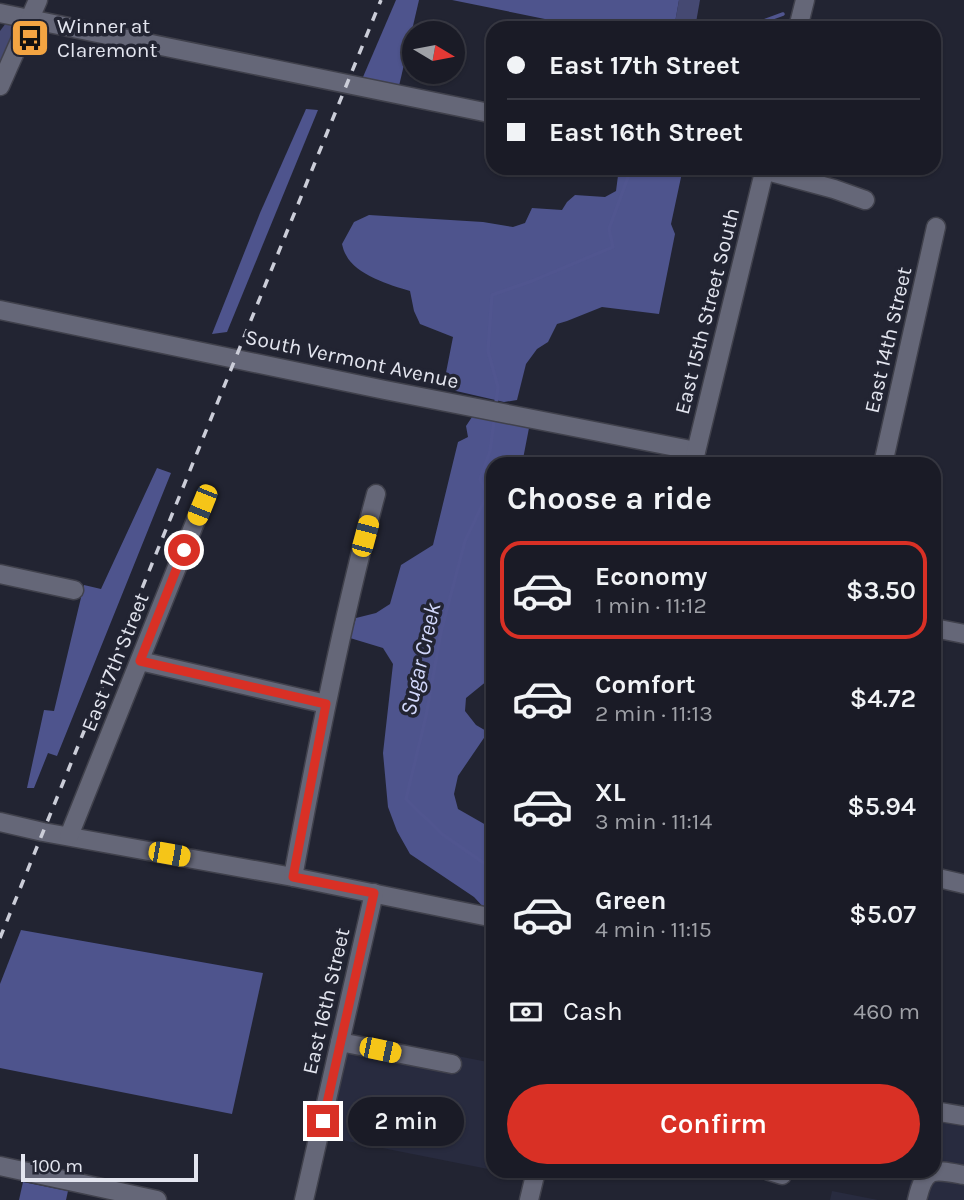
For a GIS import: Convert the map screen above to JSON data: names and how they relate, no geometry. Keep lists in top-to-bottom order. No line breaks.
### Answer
{"streets":{"street":["East 15th Street South","East 14th Street","South Vermont Avenue","East 17th Street","East 16th Street"]},"crossings":[["East 15th Street South","South Vermont Avenue"]],"water":["Sugar Creek"],"places":{"bus stop":["Winner at Claremont"]},"scale_bar":"100 m","north":"right","page":{"banner":["East 17th Street","East 16th Street"],"heading":"Choose a ride","list":[{"name":"Economy","note":"1 min · 11:12","value":"$3.50"},{"name":"Comfort","note":"2 min · 11:13","value":"$4.72"},{"name":"XL","note":"3 min · 11:14","value":"$5.94"},{"name":"Green","note":"4 min · 11:15","value":"$5.07"}],"pay":["Cash","460 m"],"buttons":"Confirm","bubble":"2 min","scale":"100 m"}}
